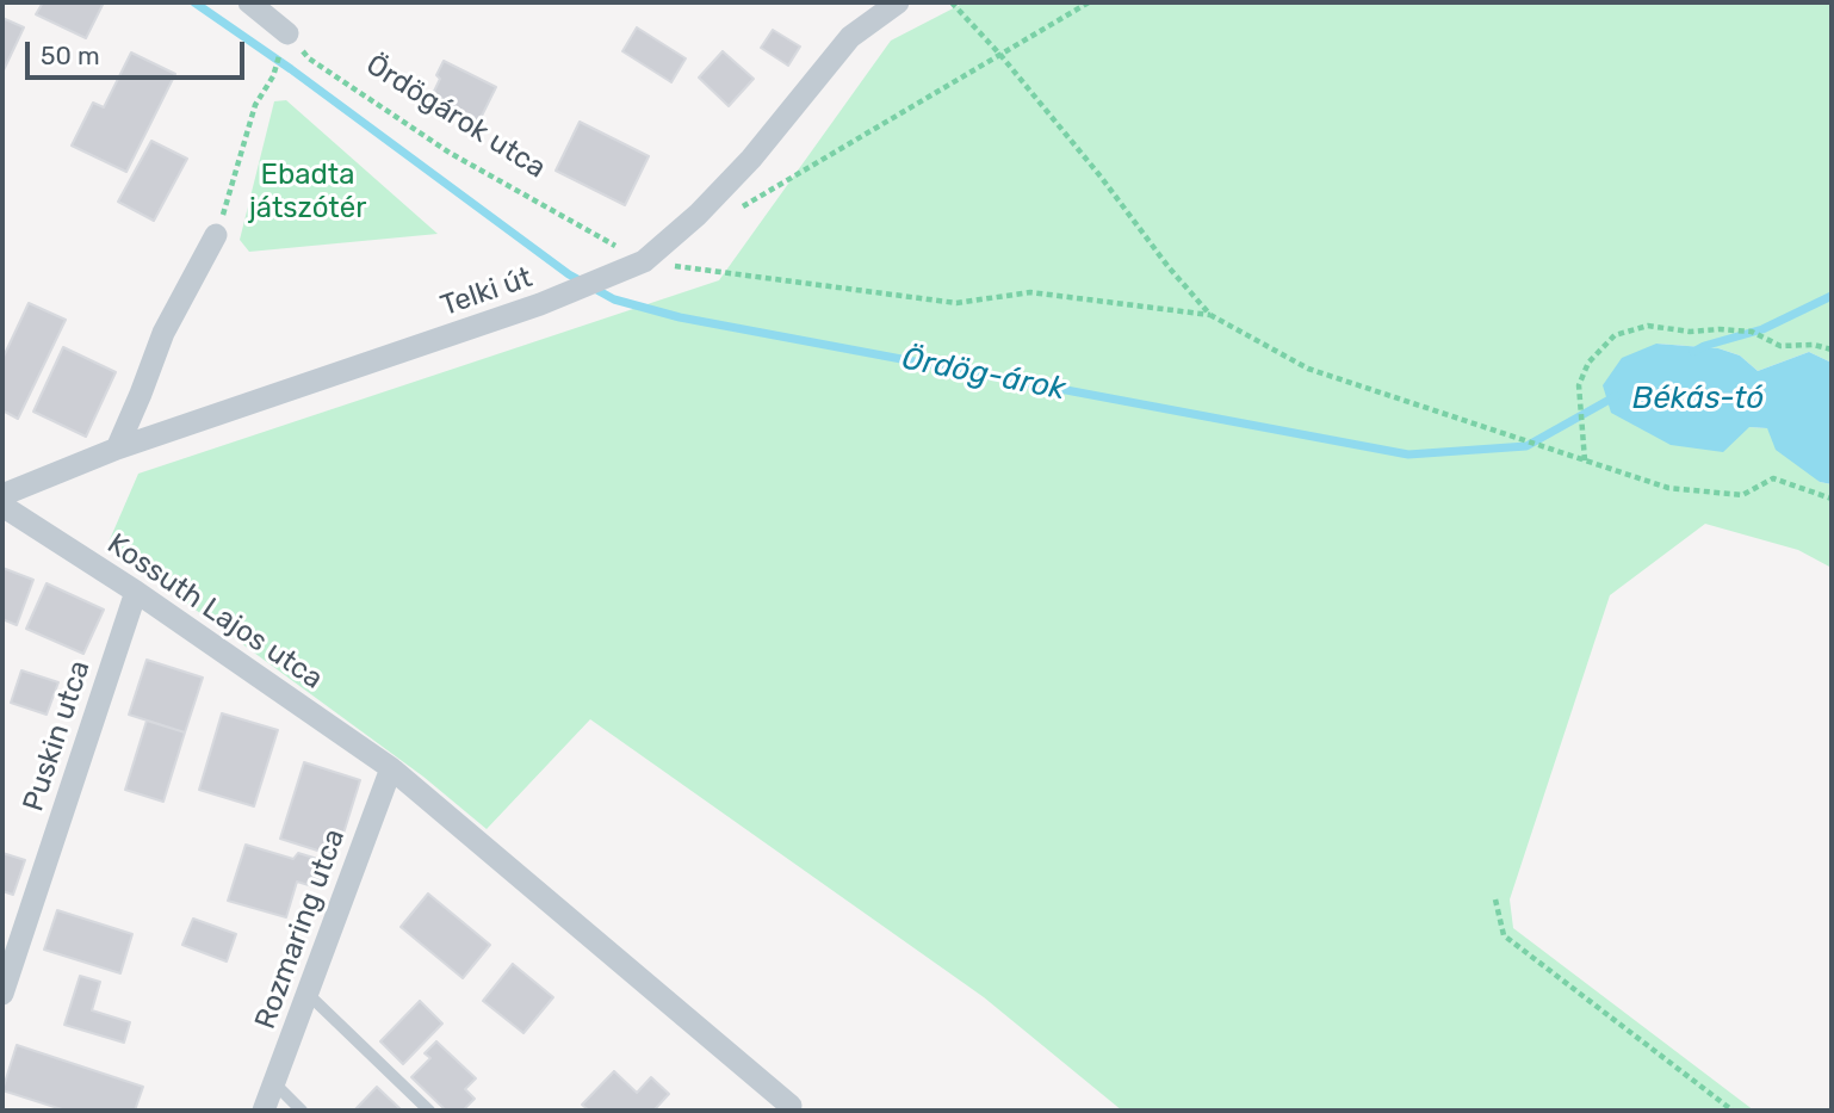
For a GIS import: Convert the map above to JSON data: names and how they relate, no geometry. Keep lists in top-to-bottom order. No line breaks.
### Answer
{"streets":{"street":["Telki út","Kossuth Lajos utca","Puskin utca","Rozmaring utca"],"path":["Ördögárok utca"]},"crossings":[["Ördögárok utca","Telki út"],["Kossuth Lajos utca","Puskin utca"],["Kossuth Lajos utca","Rozmaring utca"]],"water":["Ördög-árok","Békás-tó"],"parks":["Ebadta játszótér"],"scale_bar":"50 m"}
